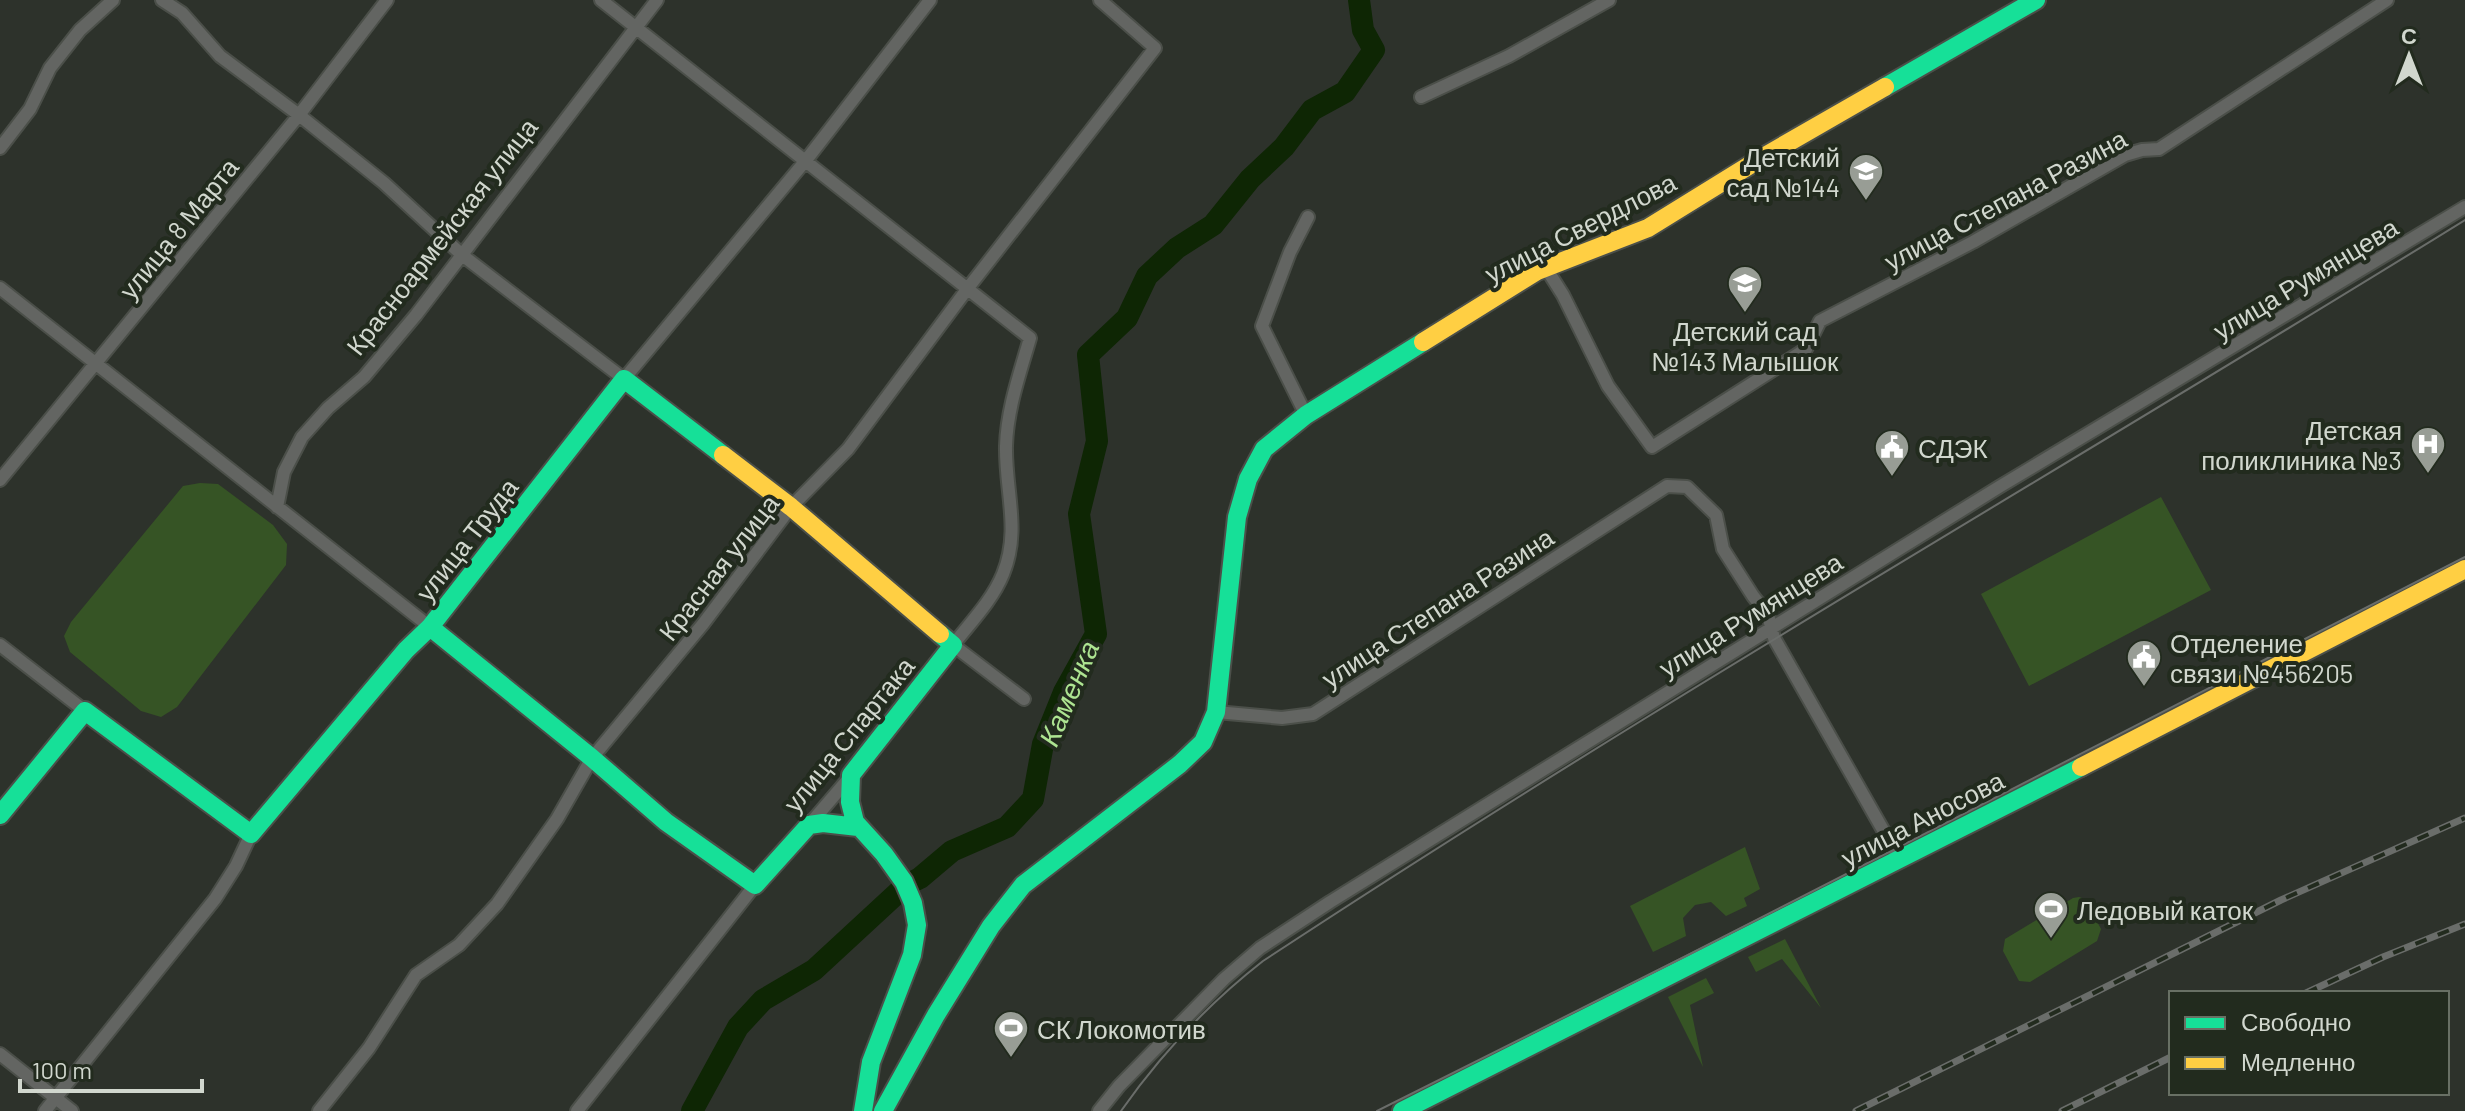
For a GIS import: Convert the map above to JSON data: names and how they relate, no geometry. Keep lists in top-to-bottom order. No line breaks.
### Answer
{"streets":{"street":["улица Степана Разина","улица Свердлова","улица 8 Марта","Красноармейская улица","улица Румянцева","улица Труда","Красная улица","улица Спартака","улица Аносова"]},"crossings":[["улица Степана Разина","улица Свердлова"],["улица Степана Разина","улица Румянцева"],["Красная улица","улица Спартака"]],"water":["Каменка"],"places":{"school or university":["Детский сад №144","Детский сад №143 Малышок"],"hospital":["Детская поликлиника №3"],"public building":["СДЭК","Отделение связи №456205"],"sports":["Ледовый каток","СК Локомотив"]},"legend":["Свободно","Медленно"],"scale_bar":"100 m","north":"top"}
